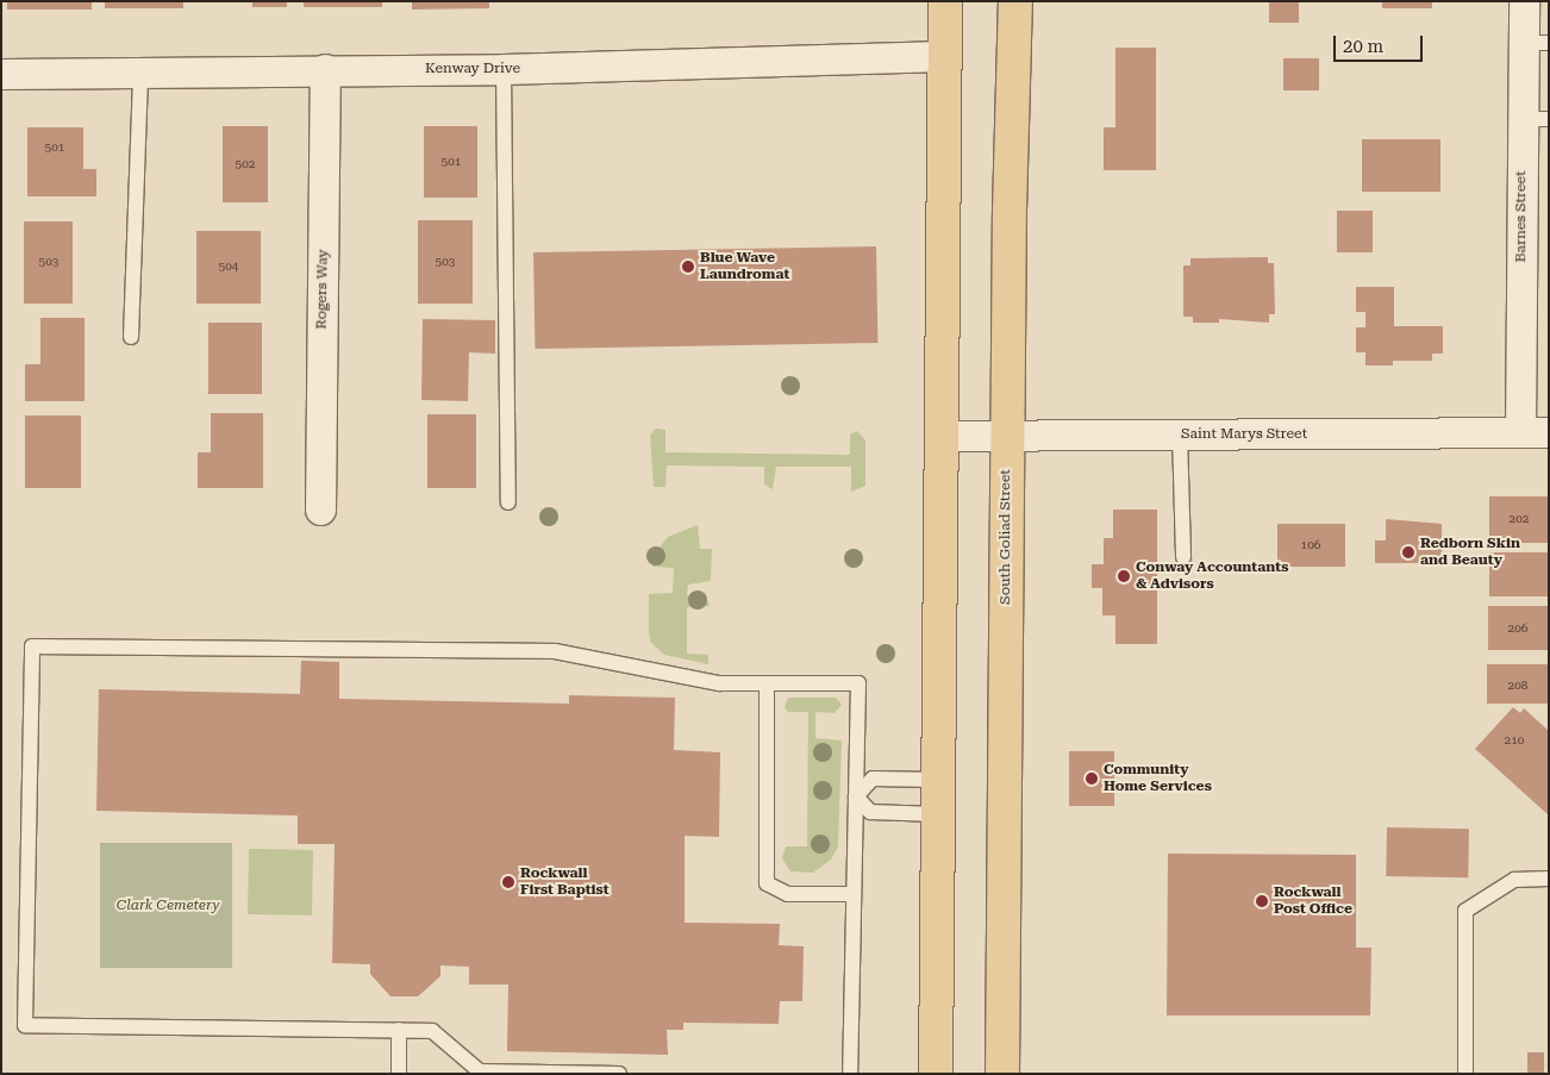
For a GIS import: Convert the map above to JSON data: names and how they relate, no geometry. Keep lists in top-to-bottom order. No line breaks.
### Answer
{"streets":{"main road":["South Goliad Street"],"street":["Kenway Drive","Barnes Street","Rogers Way","Saint Marys Street"]},"crossings":[["Kenway Drive","Rogers Way"],["Barnes Street","Saint Marys Street"],["Saint Marys Street","South Goliad Street"]],"parks":["Clark Cemetery"],"places":["Blue Wave Laundromat","Redborn Skin and Beauty","Conway Accountants & Advisors","Community Home Services","Rockwall First Baptist","Rockwall Post Office"],"house_numbers":["501","501","502","503","503","504","202","106","206","208","210"],"scale_bar":"20 m"}
